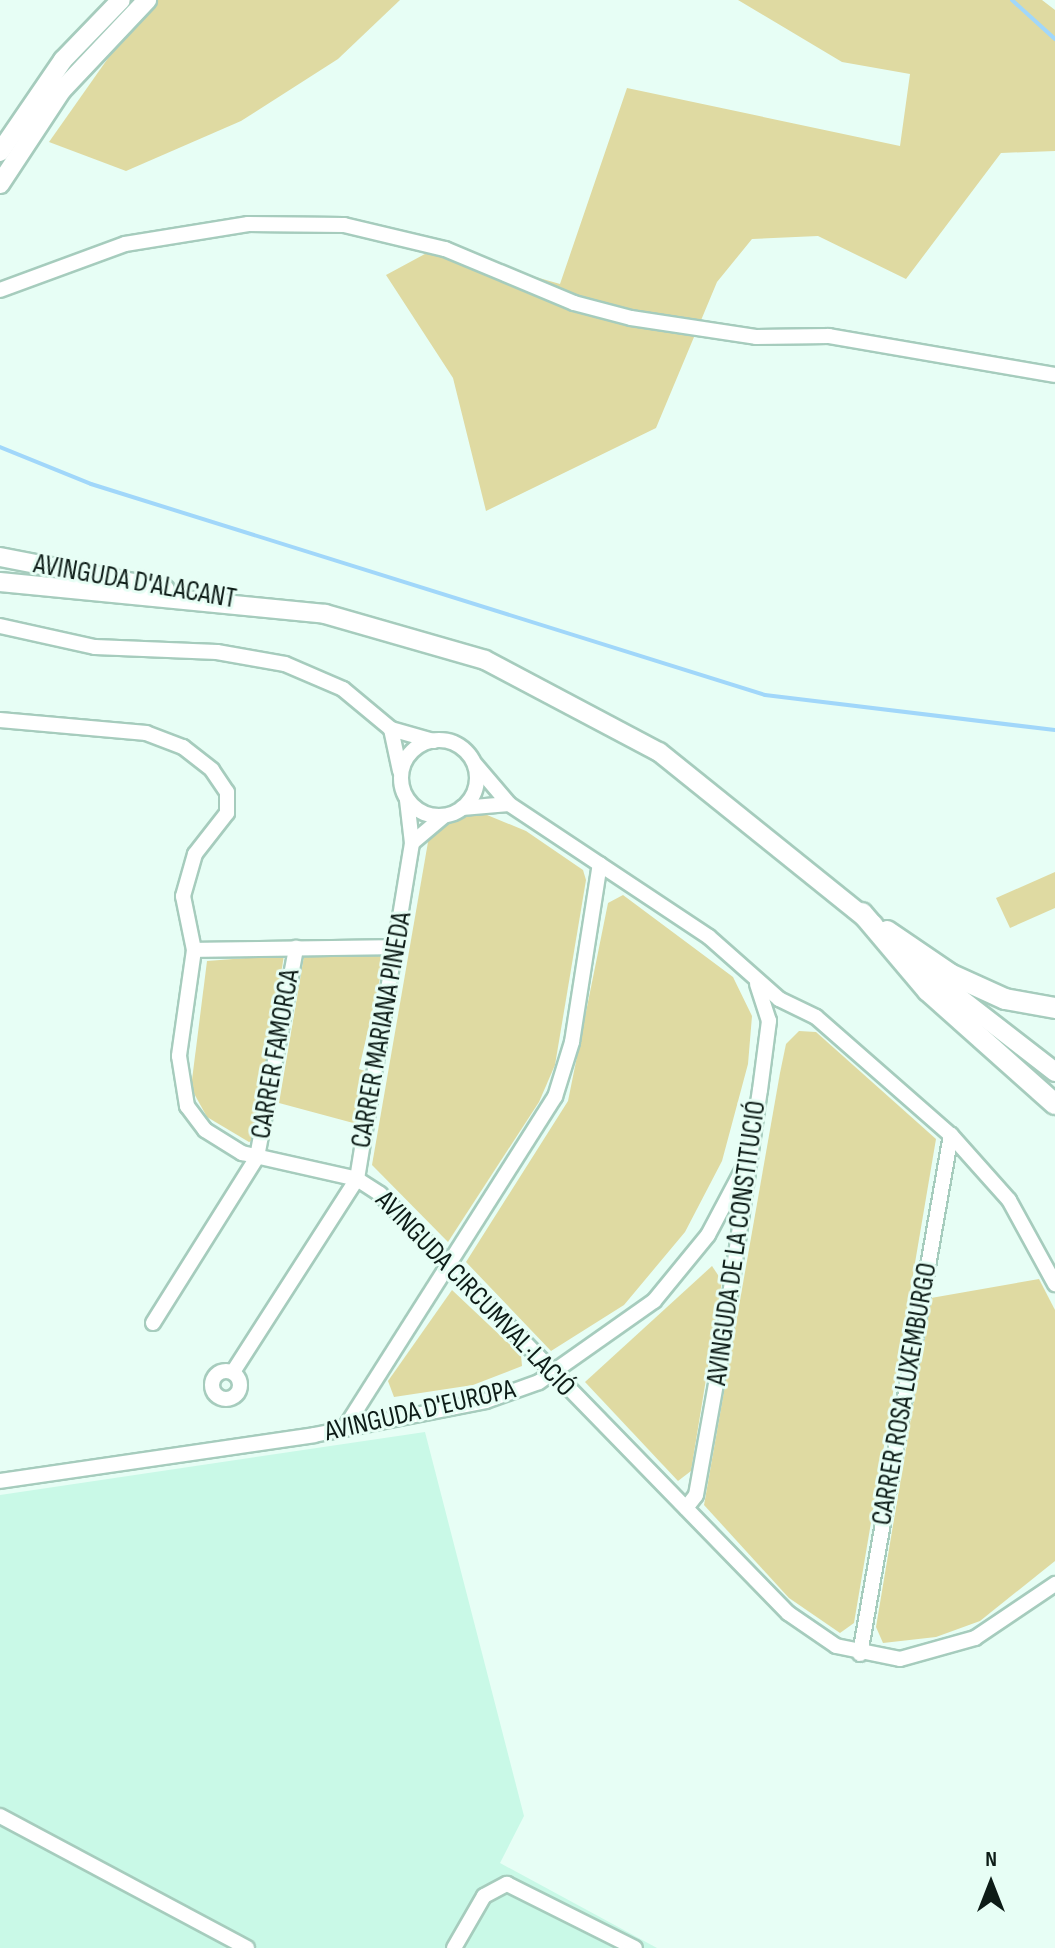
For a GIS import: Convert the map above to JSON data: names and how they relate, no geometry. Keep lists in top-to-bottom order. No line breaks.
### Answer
{"streets":{"main road":["AVINGUDA D'ALACANT"],"street":["CARRER MARIANA PINEDA","CARRER FAMORCA","AVINGUDA DE LA CONSTITUCIÓ","AVINGUDA CIRCUMVAL·LACIÓ","CARRER ROSA LUXEMBURGO","AVINGUDA D'EUROPA"]},"crossings":[["CARRER MARIANA PINEDA","AVINGUDA CIRCUMVAL·LACIÓ"],["CARRER FAMORCA","AVINGUDA CIRCUMVAL·LACIÓ"],["AVINGUDA DE LA CONSTITUCIÓ","AVINGUDA CIRCUMVAL·LACIÓ"],["AVINGUDA DE LA CONSTITUCIÓ","AVINGUDA D'EUROPA"],["AVINGUDA CIRCUMVAL·LACIÓ","CARRER ROSA LUXEMBURGO"],["AVINGUDA CIRCUMVAL·LACIÓ","AVINGUDA D'EUROPA"]],"north":"top"}
